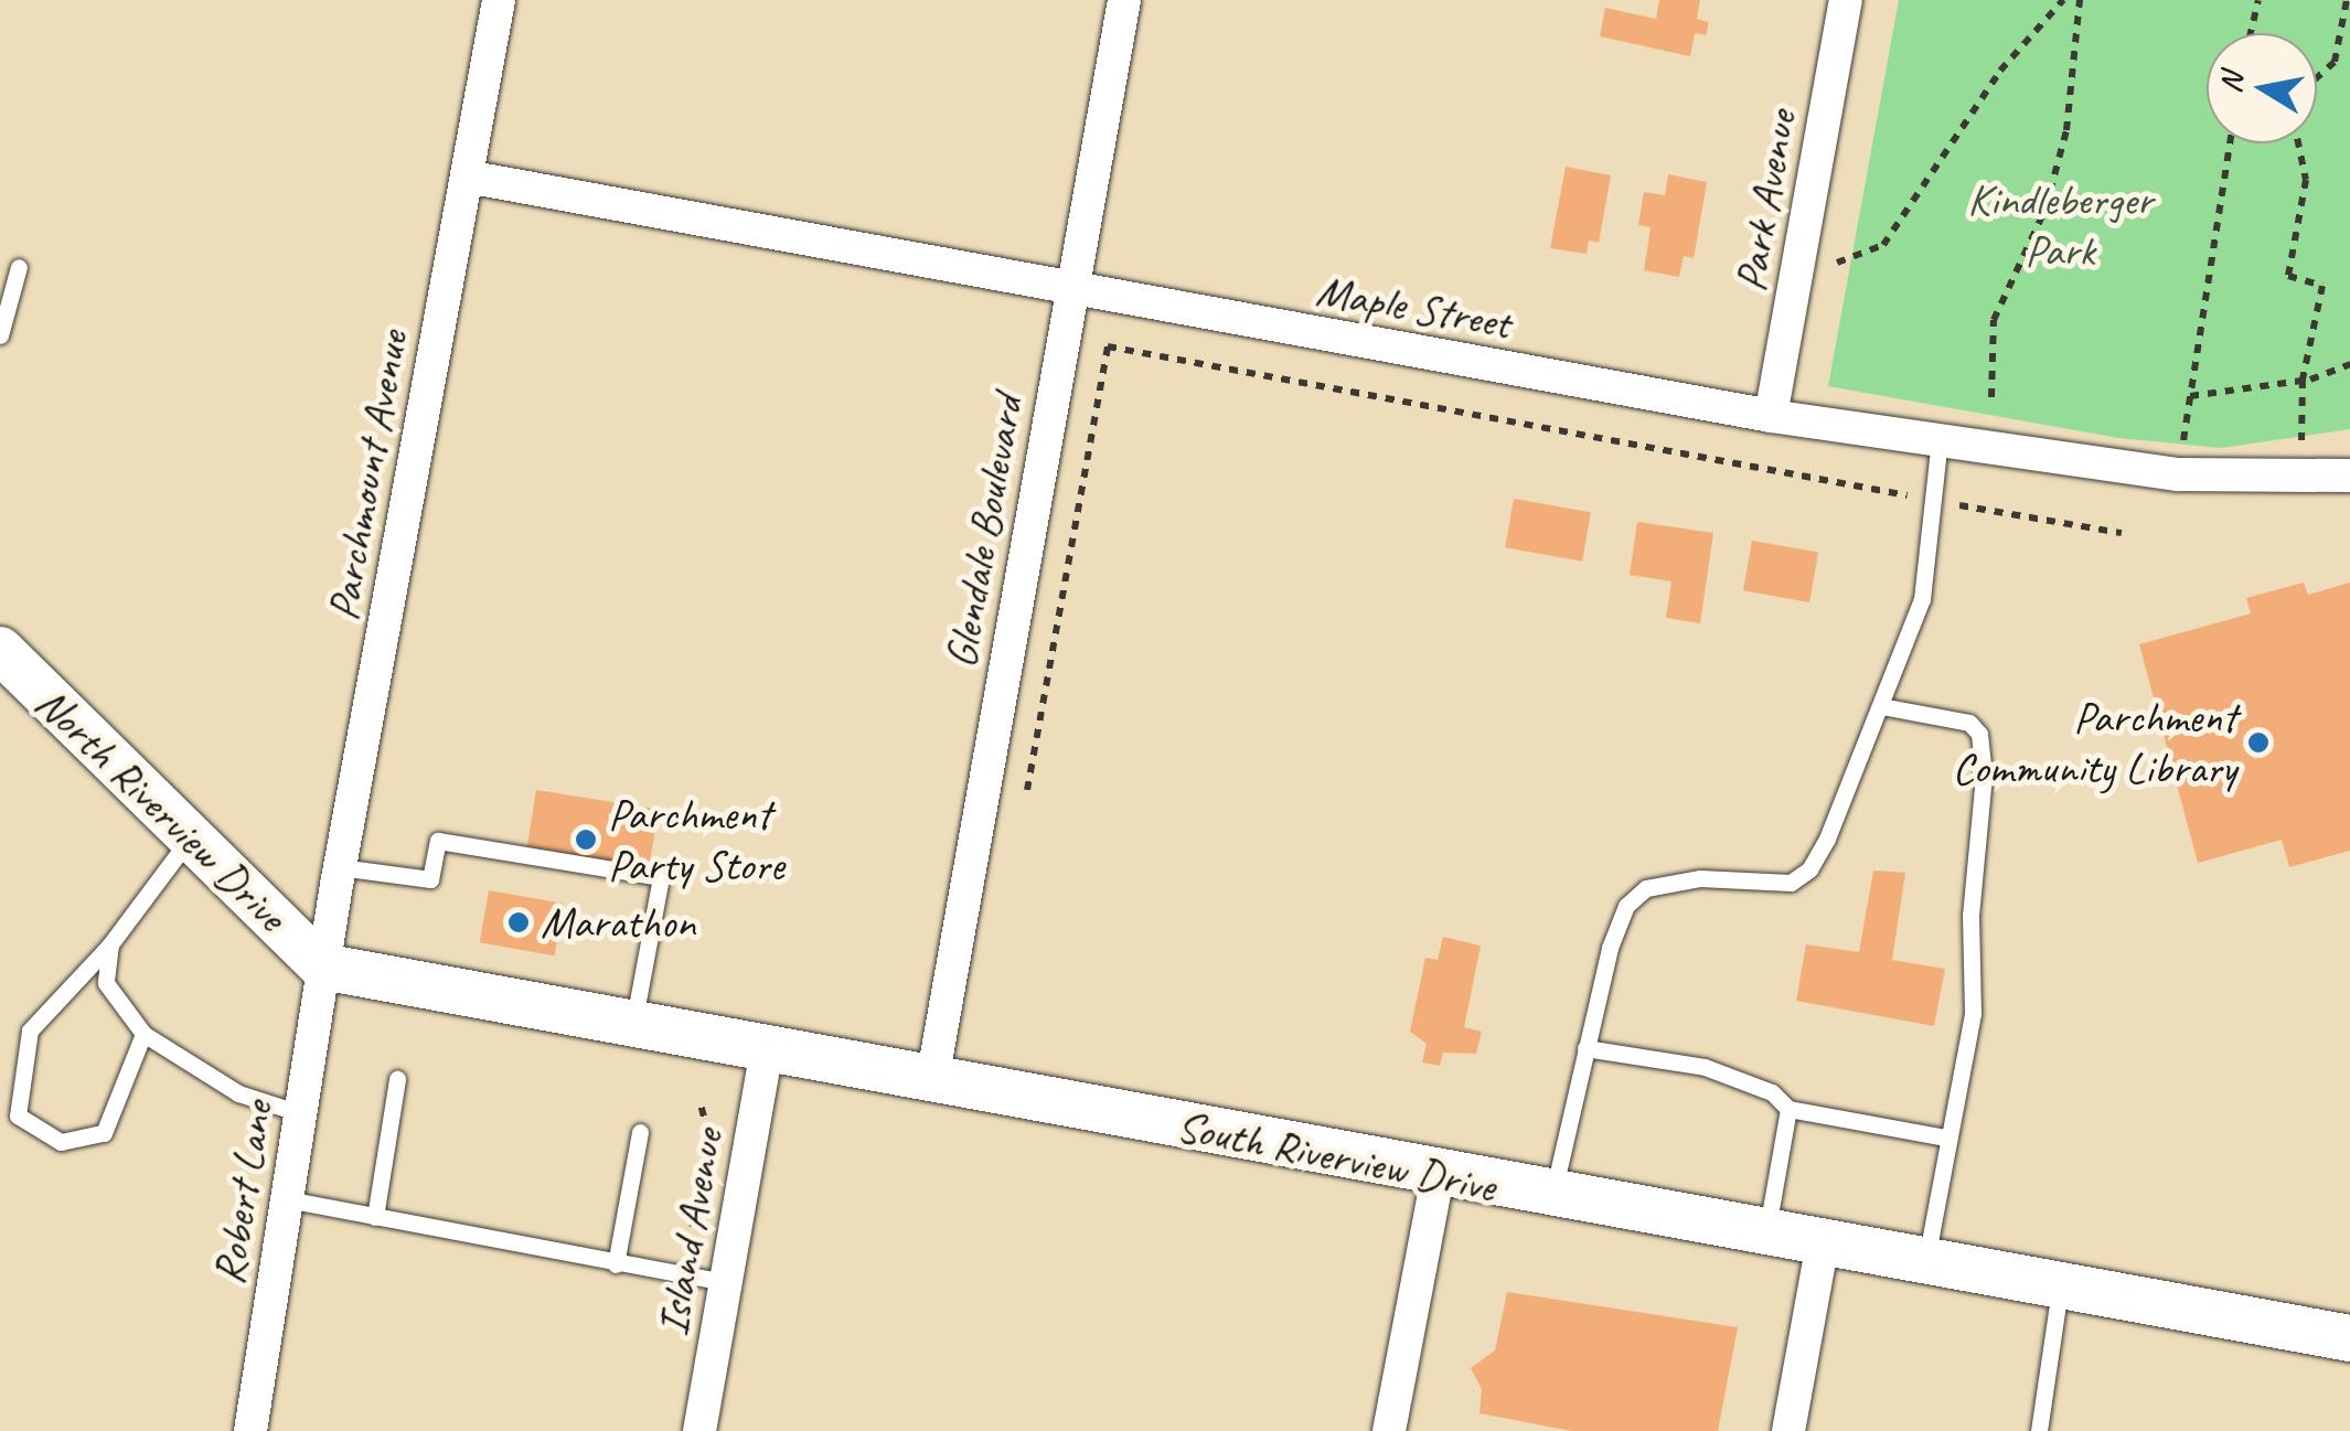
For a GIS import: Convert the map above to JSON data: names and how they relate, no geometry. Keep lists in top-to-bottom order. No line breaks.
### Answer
{"streets":{"street":["Park Avenue","Maple Street","Parchmount Avenue","Glendale Boulevard","North Riverview Drive","South Riverview Drive","Robert Lane","Island Avenue"]},"crossings":[["Park Avenue","Maple Street"],["Maple Street","Parchmount Avenue"],["Maple Street","Glendale Boulevard"],["Parchmount Avenue","North Riverview Drive"],["Parchmount Avenue","South Riverview Drive"],["Parchmount Avenue","Robert Lane"],["Glendale Boulevard","South Riverview Drive"],["North Riverview Drive","South Riverview Drive"],["North Riverview Drive","Robert Lane"],["South Riverview Drive","Robert Lane"],["South Riverview Drive","Island Avenue"]],"parks":["Kindleberger Park"],"places":["Parchment Community Library","Parchment Party Store","Marathon"],"north":"left"}
